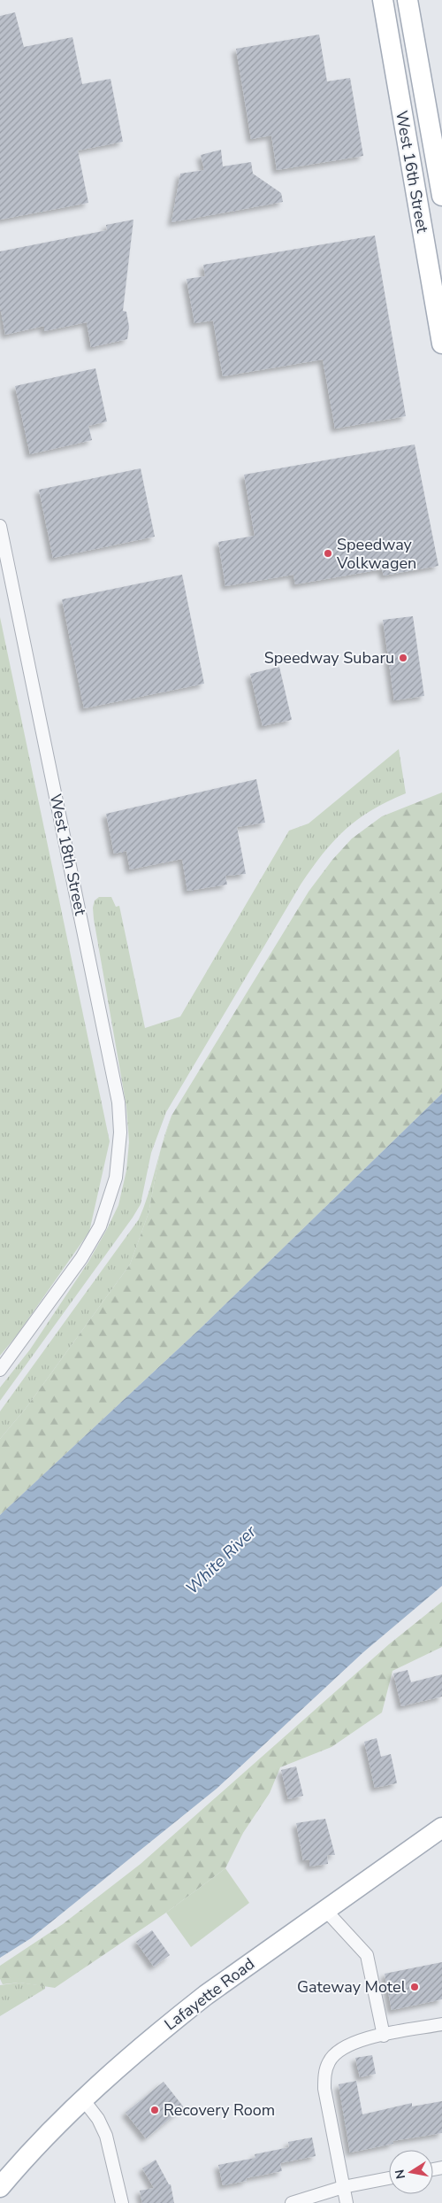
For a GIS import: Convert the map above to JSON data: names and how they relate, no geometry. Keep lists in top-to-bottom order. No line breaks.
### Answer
{"streets":{"main road":["West 16th Street","Lafayette Road"],"street":["West 18th Street"]},"water":["White River"],"places":["Speedway Volkwagen","Speedway Subaru","Gateway Motel","Recovery Room"],"north":"left"}
